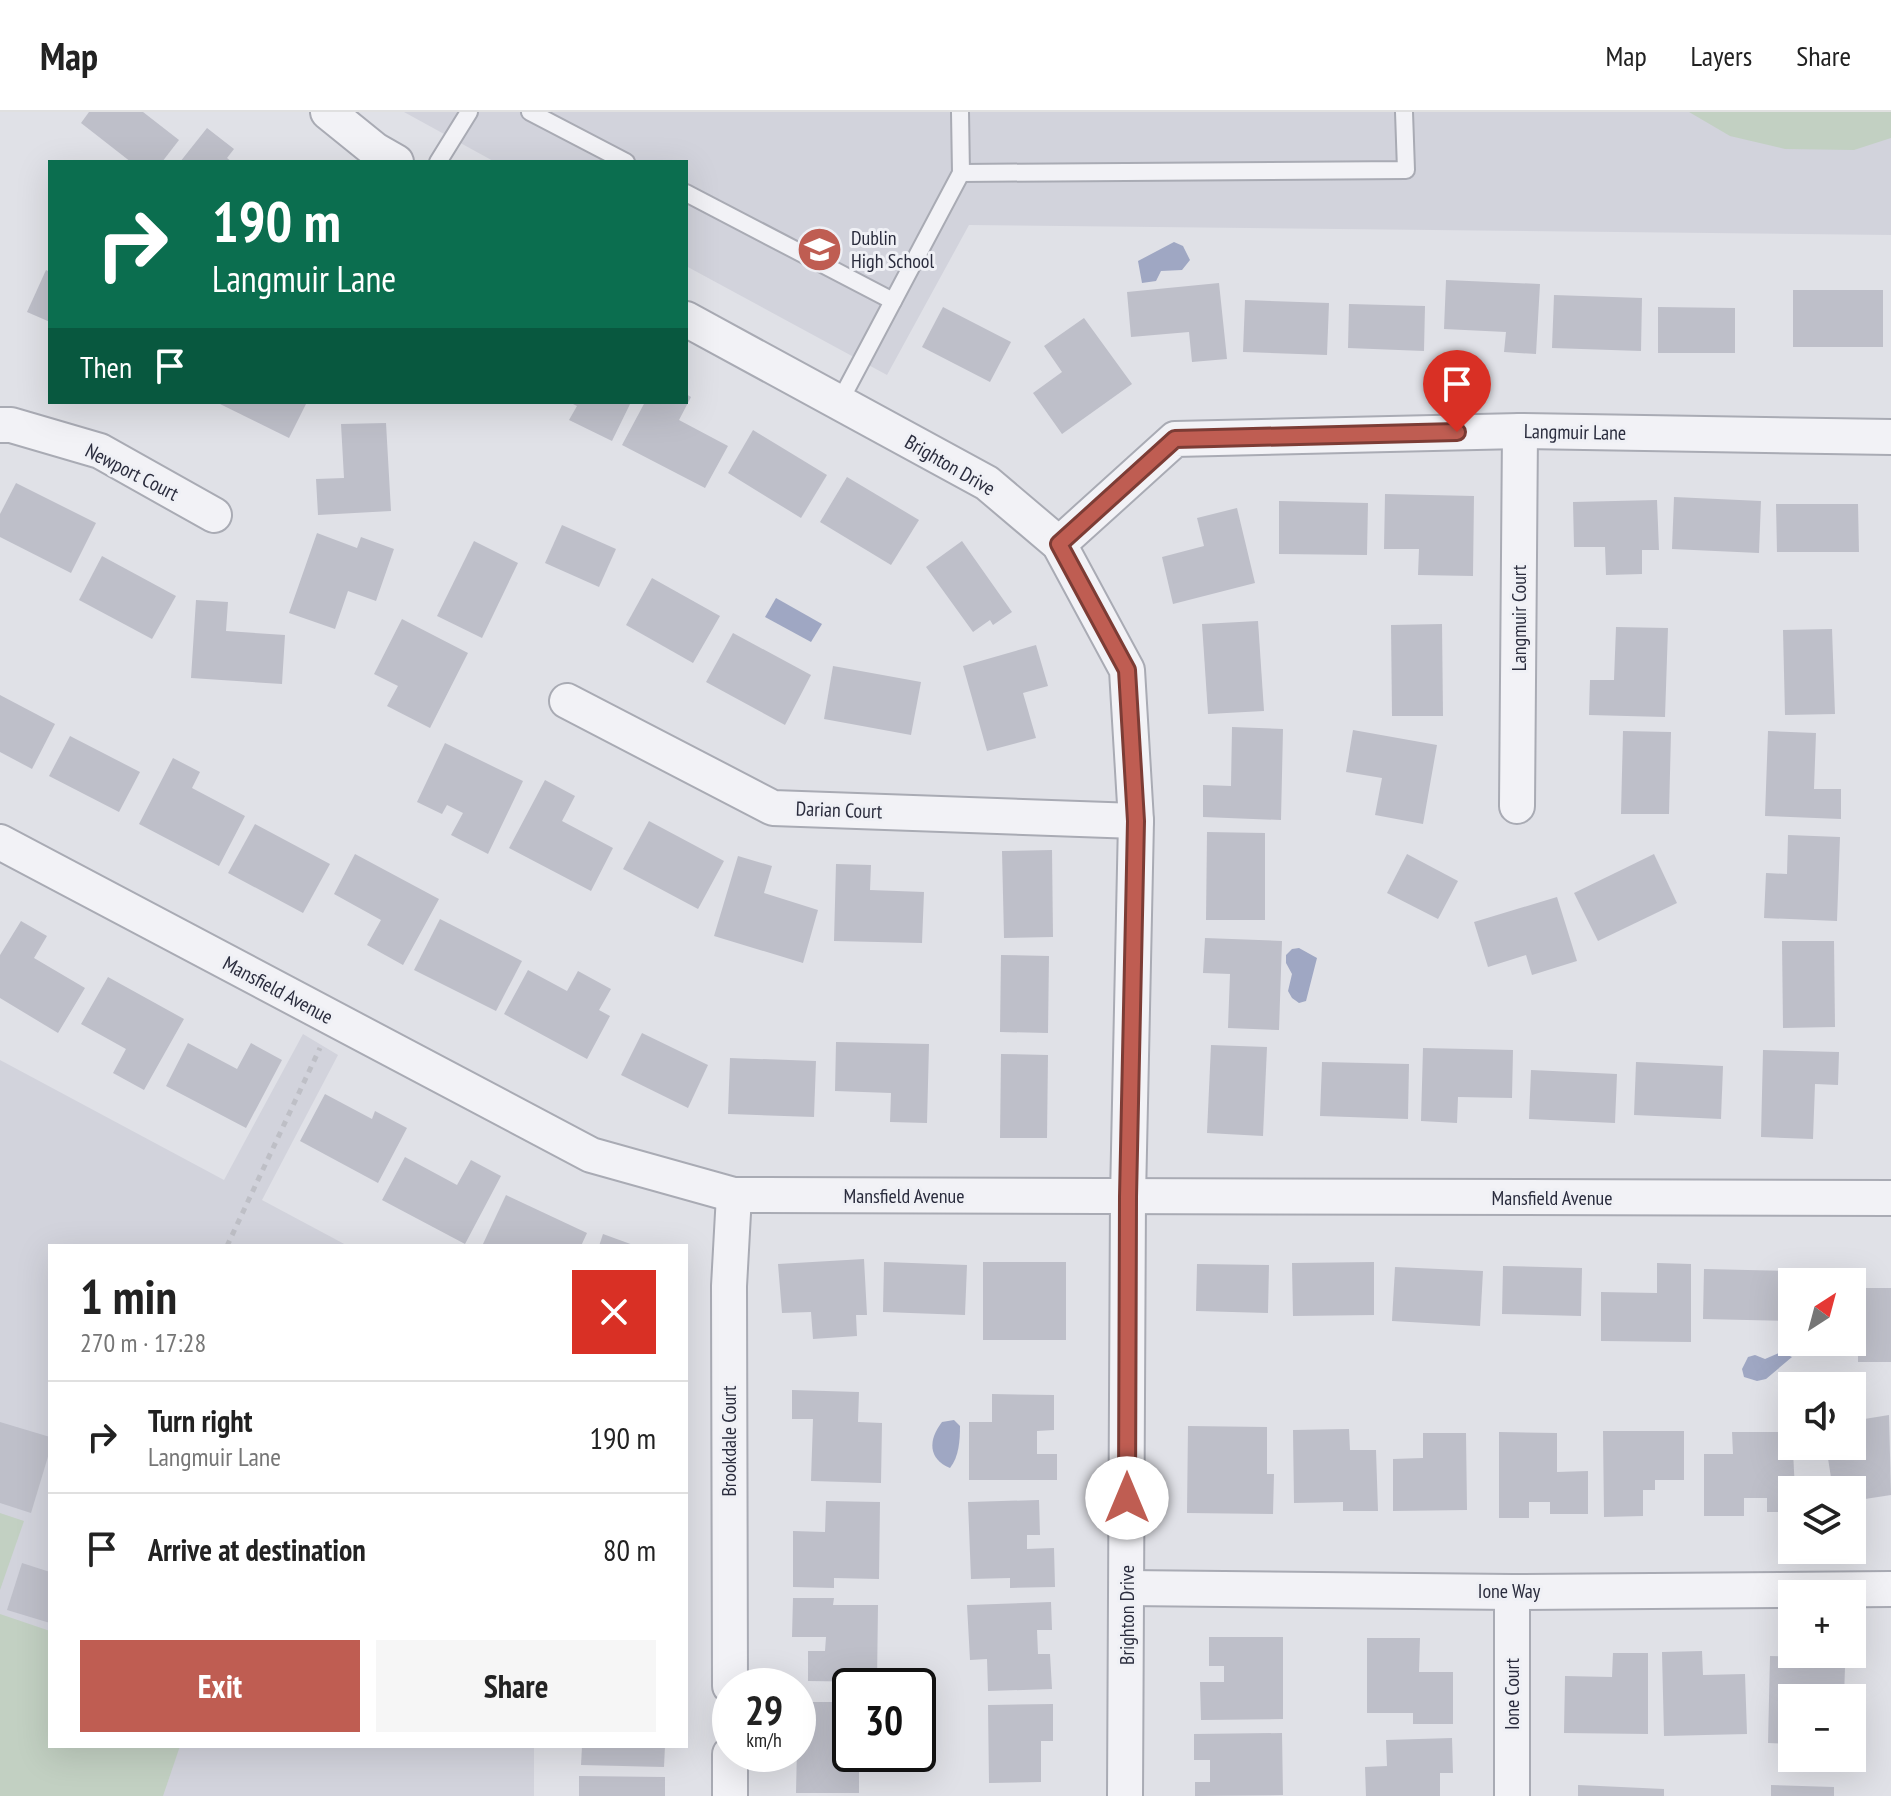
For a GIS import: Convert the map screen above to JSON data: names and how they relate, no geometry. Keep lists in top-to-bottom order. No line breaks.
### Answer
{"streets":{"street":["Langmuir Lane","Brighton Drive","Newport Court","Langmuir Court","Darian Court","Mansfield Avenue","Brookdale Court","Ione Way","Ione Court"]},"crossings":[["Langmuir Lane","Brighton Drive"],["Langmuir Lane","Langmuir Court"],["Brighton Drive","Darian Court"],["Brighton Drive","Mansfield Avenue"],["Brighton Drive","Ione Way"],["Mansfield Avenue","Brookdale Court"],["Ione Way","Ione Court"]],"places":{"school or university":["Dublin High School"]},"north":"top right","page":{"header":"Map","nav":["Map","Layers","Share"],"turn":["190 m","Langmuir Lane"],"then":"Then","heading":["1 min","270 m · 17:28"],"map_buttons":["+","−"],"list":[{"name":"Turn right","note":"Langmuir Lane","value":"190 m"},{"name":"Arrive at destination","value":"80 m"}],"buttons":["Exit","Share"],"speed":"29 km/h","limit":"30"}}
